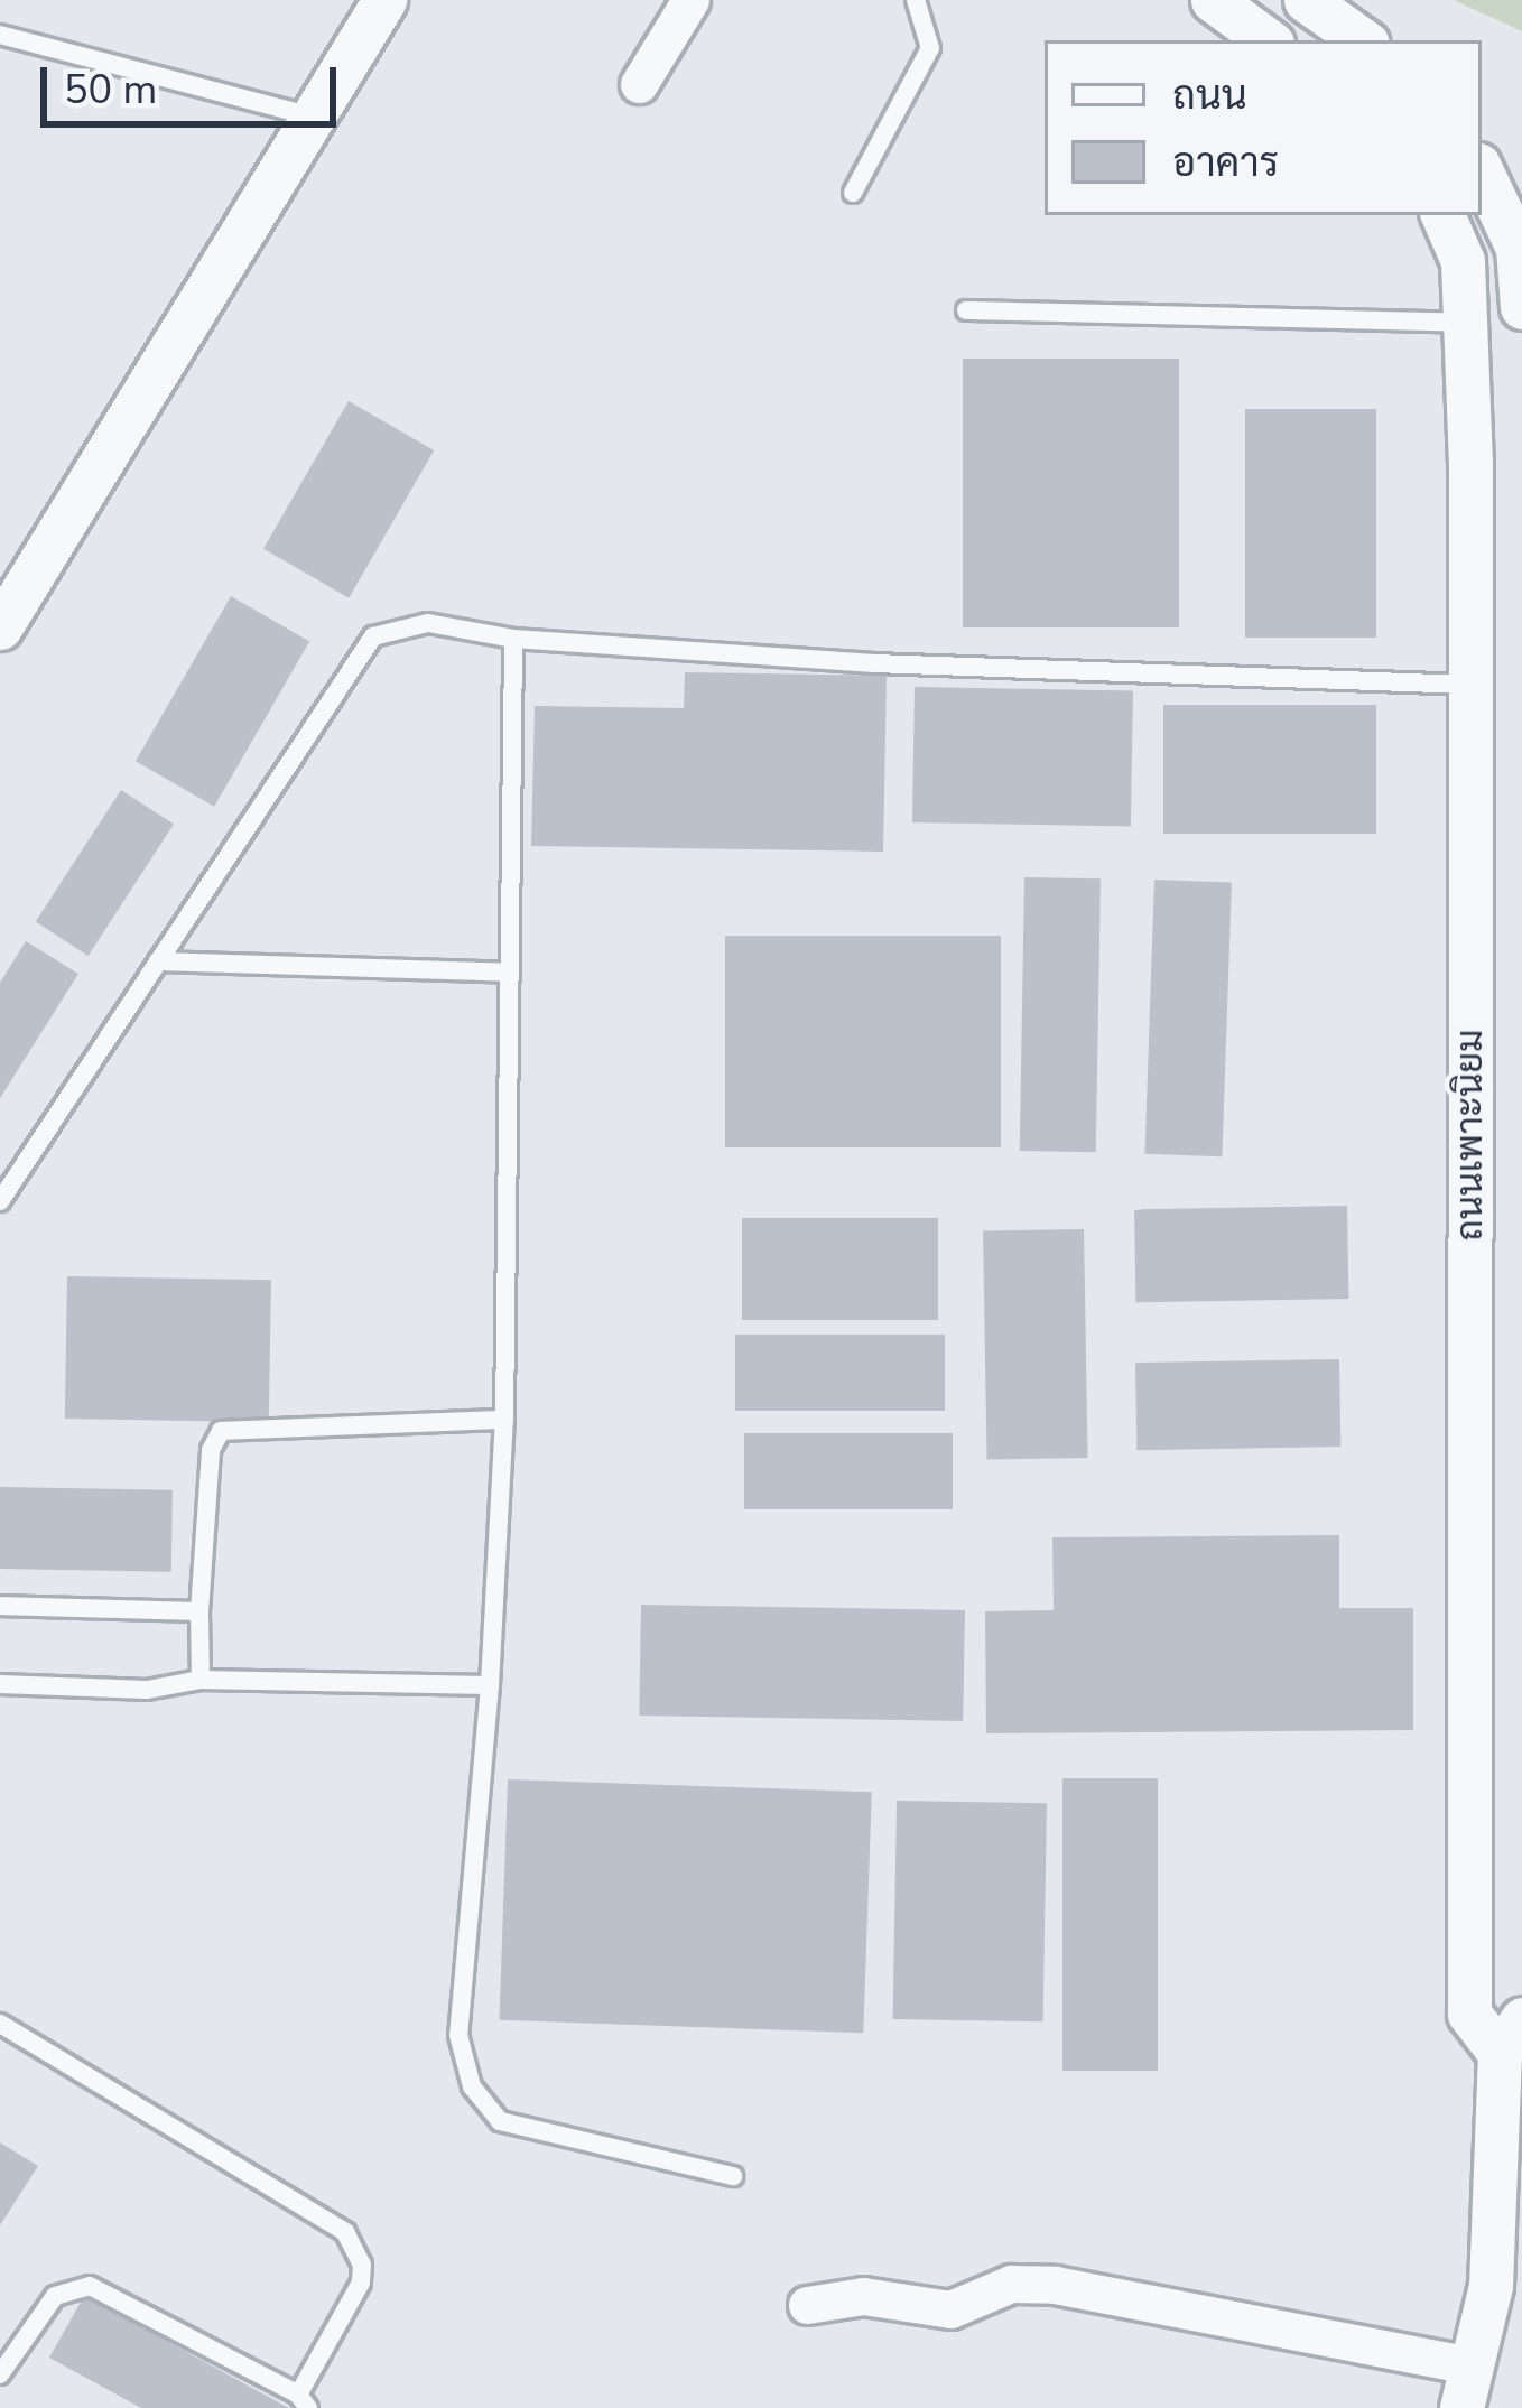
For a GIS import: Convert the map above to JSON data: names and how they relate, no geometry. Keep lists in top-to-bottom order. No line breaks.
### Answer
{"streets":{"street":["ถนนเพาะนิยม"]},"legend":["ถนน","อาคาร"],"scale_bar":"50 m"}
